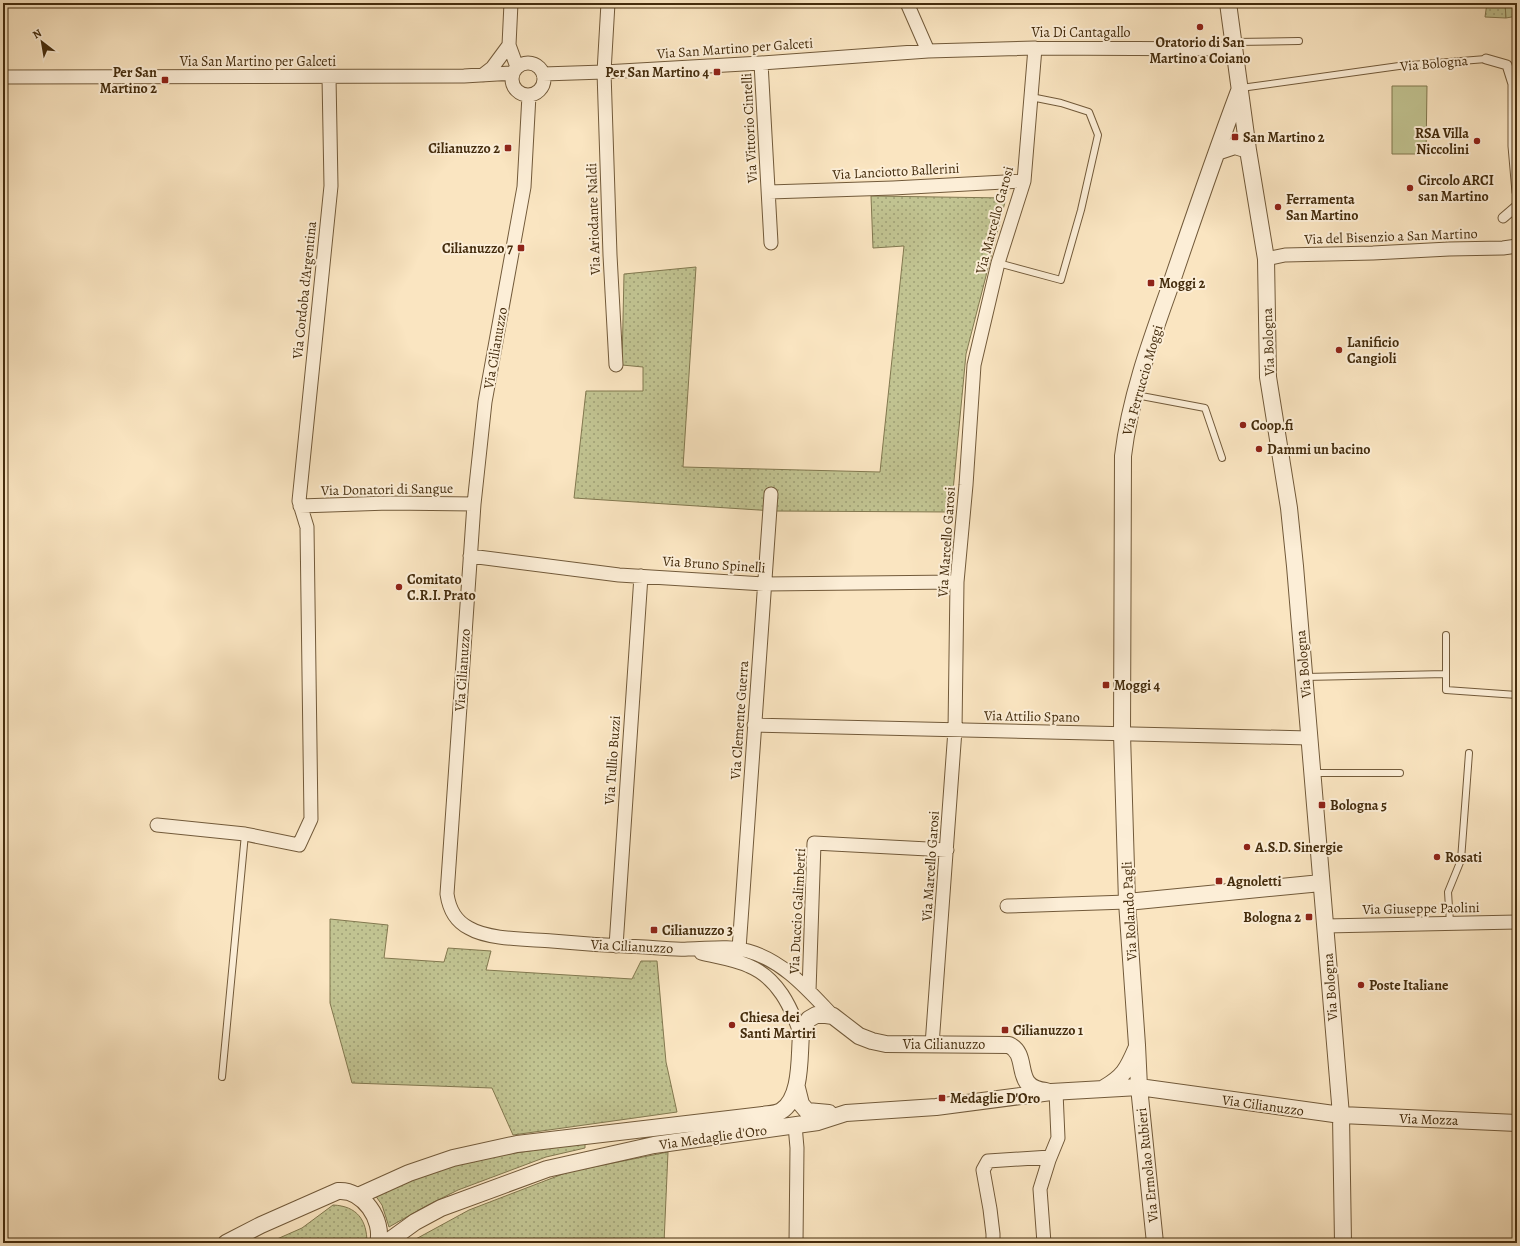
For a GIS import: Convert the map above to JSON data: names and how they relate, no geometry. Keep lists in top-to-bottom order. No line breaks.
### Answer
{"streets":{"street":["Via Di Cantagallo","Via San Martino per Galceti","Via Bologna","Via Vittorio Cintelli","Via Lanciotto Ballerini","Via Ariodante Naldi","Via Marcello Garosi","Via del Bisenzio a San Martino","Via Cordoba d'Argentina","Via Cilianuzzo","Via Ferruccio Moggi","Via Donatori di Sangue","Via Bruno Spinelli","Via Attilio Spano","Via Clemente Guerra","Via Tullio Buzzi","Via Giuseppe Paolini","Via Duccio Galimberti","Via Rolando Pagli","Via Mozza","Via Medaglie d'Oro","Via Ermolao Rubieri"]},"crossings":[["Via Di Cantagallo","Via San Martino per Galceti"],["Via Di Cantagallo","Via Bologna"],["Via Di Cantagallo","Via Marcello Garosi"],["Via San Martino per Galceti","Via Vittorio Cintelli"],["Via San Martino per Galceti","Via Ariodante Naldi"],["Via San Martino per Galceti","Via Cordoba d'Argentina"],["Via San Martino per Galceti","Via Cilianuzzo"],["Via Bologna","Via del Bisenzio a San Martino"],["Via Bologna","Via Cilianuzzo"],["Via Bologna","Via Ferruccio Moggi"],["Via Bologna","Via Attilio Spano"],["Via Bologna","Via Giuseppe Paolini"],["Via Bologna","Via Mozza"],["Via Vittorio Cintelli","Via Lanciotto Ballerini"],["Via Lanciotto Ballerini","Via Marcello Garosi"],["Via Marcello Garosi","Via Cilianuzzo"],["Via Marcello Garosi","Via Bruno Spinelli"],["Via Marcello Garosi","Via Attilio Spano"],["Via Marcello Garosi","Via Duccio Galimberti"],["Via Cordoba d'Argentina","Via Donatori di Sangue"],["Via Cilianuzzo","Via Donatori di Sangue"],["Via Cilianuzzo","Via Bruno Spinelli"],["Via Cilianuzzo","Via Clemente Guerra"],["Via Cilianuzzo","Via Tullio Buzzi"],["Via Cilianuzzo","Via Duccio Galimberti"],["Via Cilianuzzo","Via Rolando Pagli"],["Via Cilianuzzo","Via Mozza"],["Via Cilianuzzo","Via Medaglie d'Oro"],["Via Cilianuzzo","Via Ermolao Rubieri"],["Via Ferruccio Moggi","Via Attilio Spano"],["Via Ferruccio Moggi","Via Rolando Pagli"],["Via Bruno Spinelli","Via Clemente Guerra"],["Via Bruno Spinelli","Via Tullio Buzzi"],["Via Attilio Spano","Via Clemente Guerra"],["Via Attilio Spano","Via Rolando Pagli"],["Via Rolando Pagli","Via Medaglie d'Oro"],["Via Rolando Pagli","Via Ermolao Rubieri"],["Via Medaglie d'Oro","Via Ermolao Rubieri"]],"places":{"other":["Oratorio di San Martino a Coiano","RSA Villa Niccolini","Circolo ARCI san Martino","Ferramenta San Martino","Lanificio Cangioli","Coop.fi","Dammi un bacino","Comitato C.R.I. Prato","A.S.D. Sinergie","Rosati","Poste Italiane","Chiesa dei Santi Martiri"],"transit":["Per San Martino 4","Per San Martino 2","San Martino 2","Cilianuzzo 2","Cilianuzzo 7","Moggi 2","Moggi 4","Bologna 5","Agnoletti","Bologna 2","Cilianuzzo 3","Cilianuzzo 1","Medaglie D'Oro"]},"north":"top left"}
